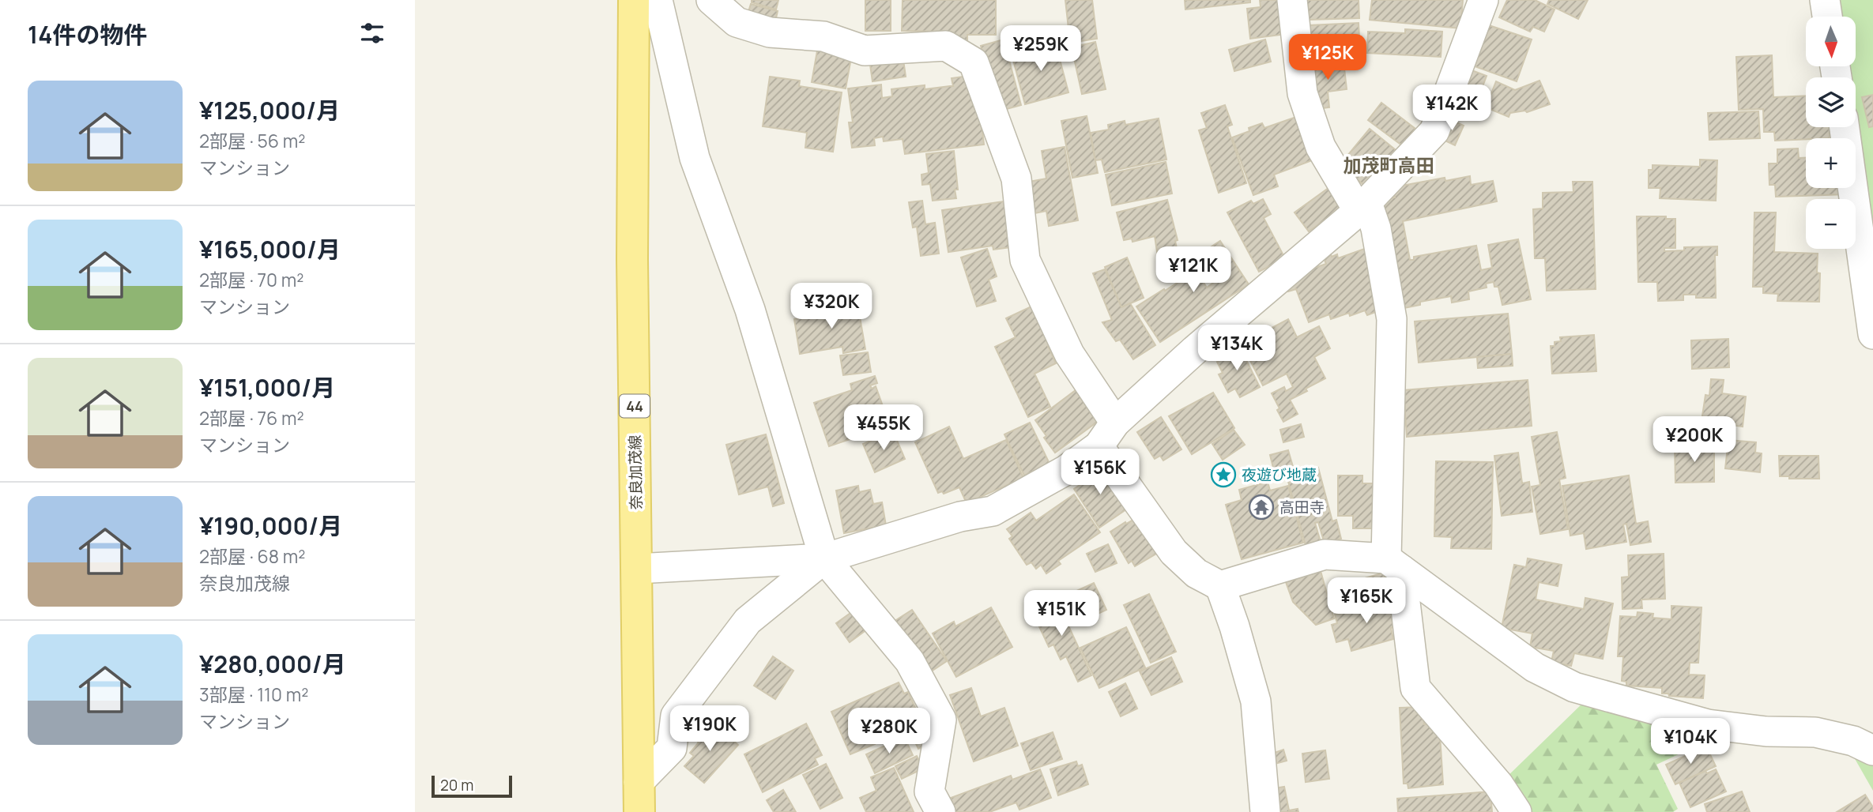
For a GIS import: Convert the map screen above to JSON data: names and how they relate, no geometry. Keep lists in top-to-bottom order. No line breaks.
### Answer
{"streets":{"main road":["44","奈良加茂線"]},"districts":["加茂町高田"],"places":{"place":["夜遊び地蔵"],"temple":["高田寺"]},"scale_bar":"20 m","north":"bottom","page":{"heading":"14件の物件","map_buttons":["+","−"],"price":["¥259K","¥125K","¥142K","¥121K","¥320K","¥134K","¥455K","¥200K","¥156K","¥165K","¥151K","¥190K","¥280K","¥104K"],"list":[{"name":"¥125,000/月","note":"2部屋 · 56 m² · マンション"},{"name":"¥165,000/月","note":"2部屋 · 70 m² · マンション"},{"name":"¥151,000/月","note":"2部屋 · 76 m² · マンション"},{"name":"¥190,000/月","note":"2部屋 · 68 m² · 奈良加茂線"},{"name":"¥280,000/月","note":"3部屋 · 110 m² · マンション"}],"scale":"20 m"}}
